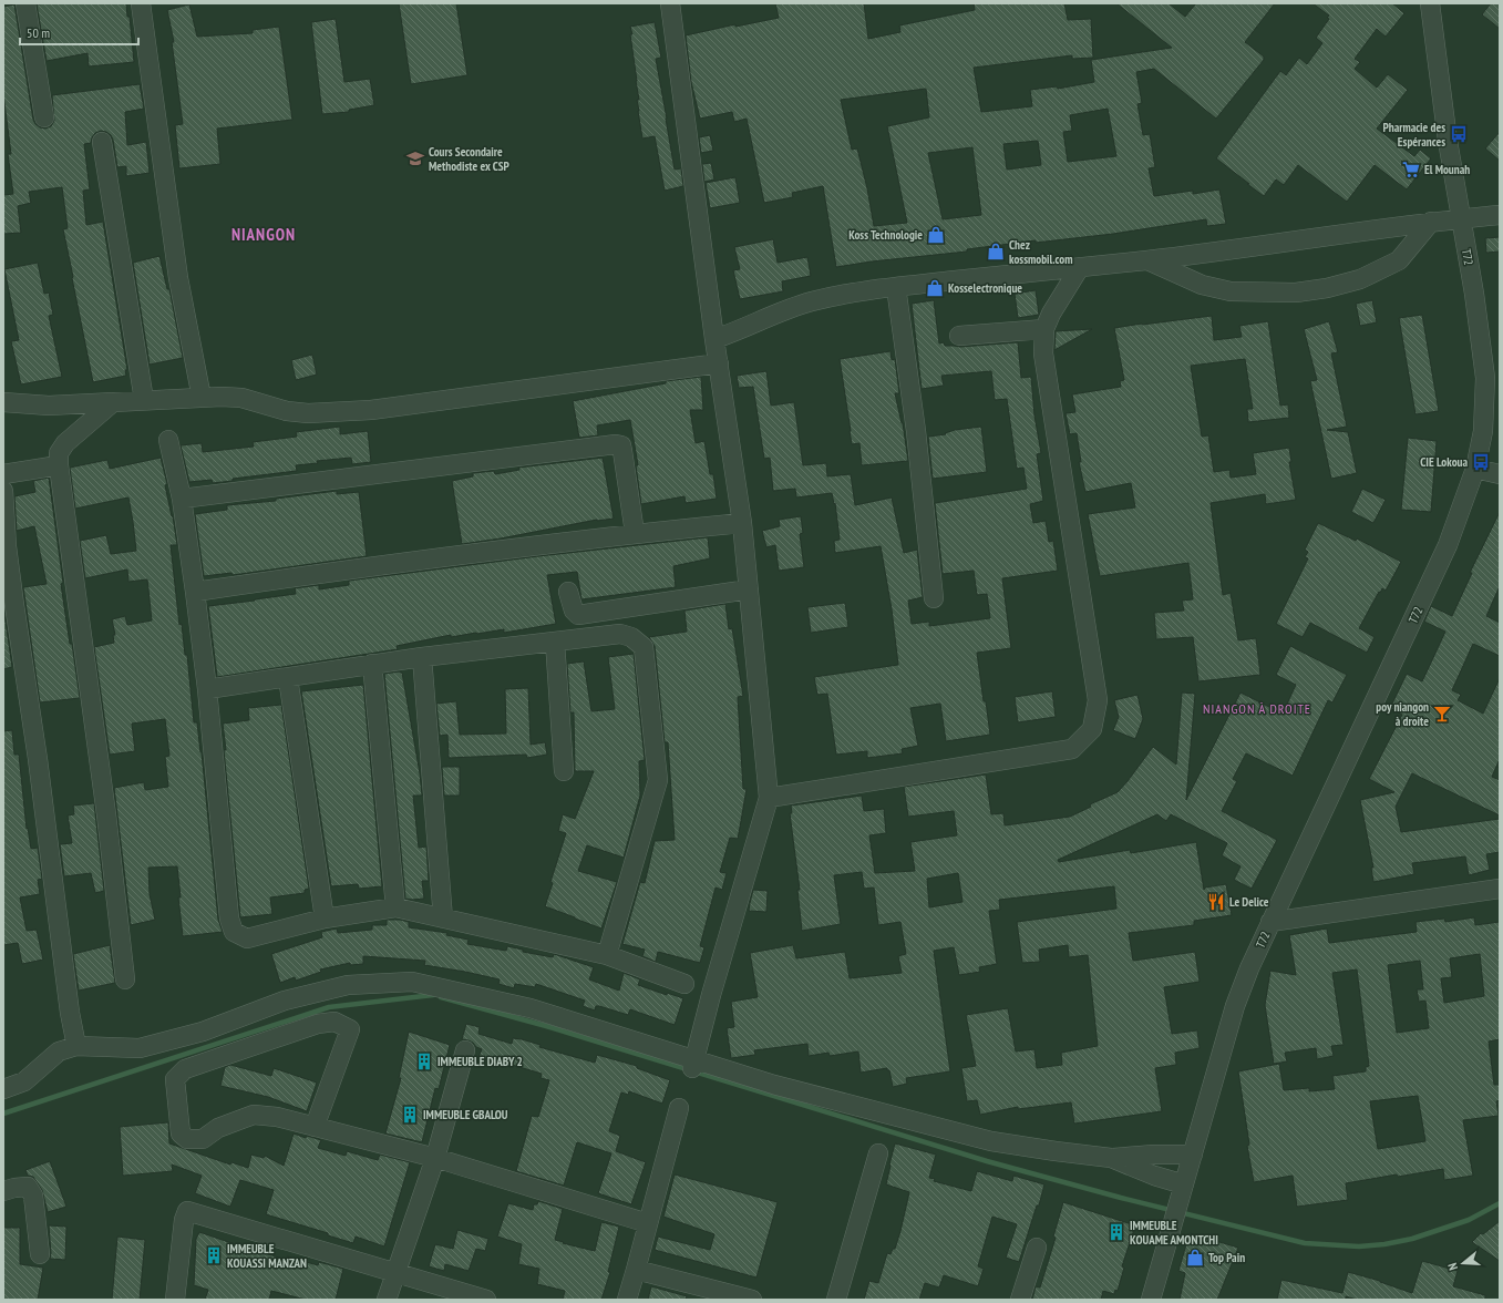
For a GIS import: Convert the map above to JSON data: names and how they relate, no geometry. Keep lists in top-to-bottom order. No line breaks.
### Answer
{"streets":{"street":["T72"]},"districts":["NIANGON","NIANGON À DROITE"],"places":{"bus stop":["Pharmacie des Espérances","CIE Lokoua"],"school or university":["Cours Secondaire Methodiste ex CSP"],"supermarket":["El Mounah"],"shop":["Koss Technologie","Chez kossmobil.com","Kosselectronique","Top Pain"],"bar":["poy niangon à droite"],"restaurant":["Le Delice"],"building":["IMMEUBLE DIABY 2","IMMEUBLE GBALOU","IMMEUBLE KOUAME AMONTCHI","IMMEUBLE KOUASSI MANZAN"]},"scale_bar":"50 m","north":"left"}
